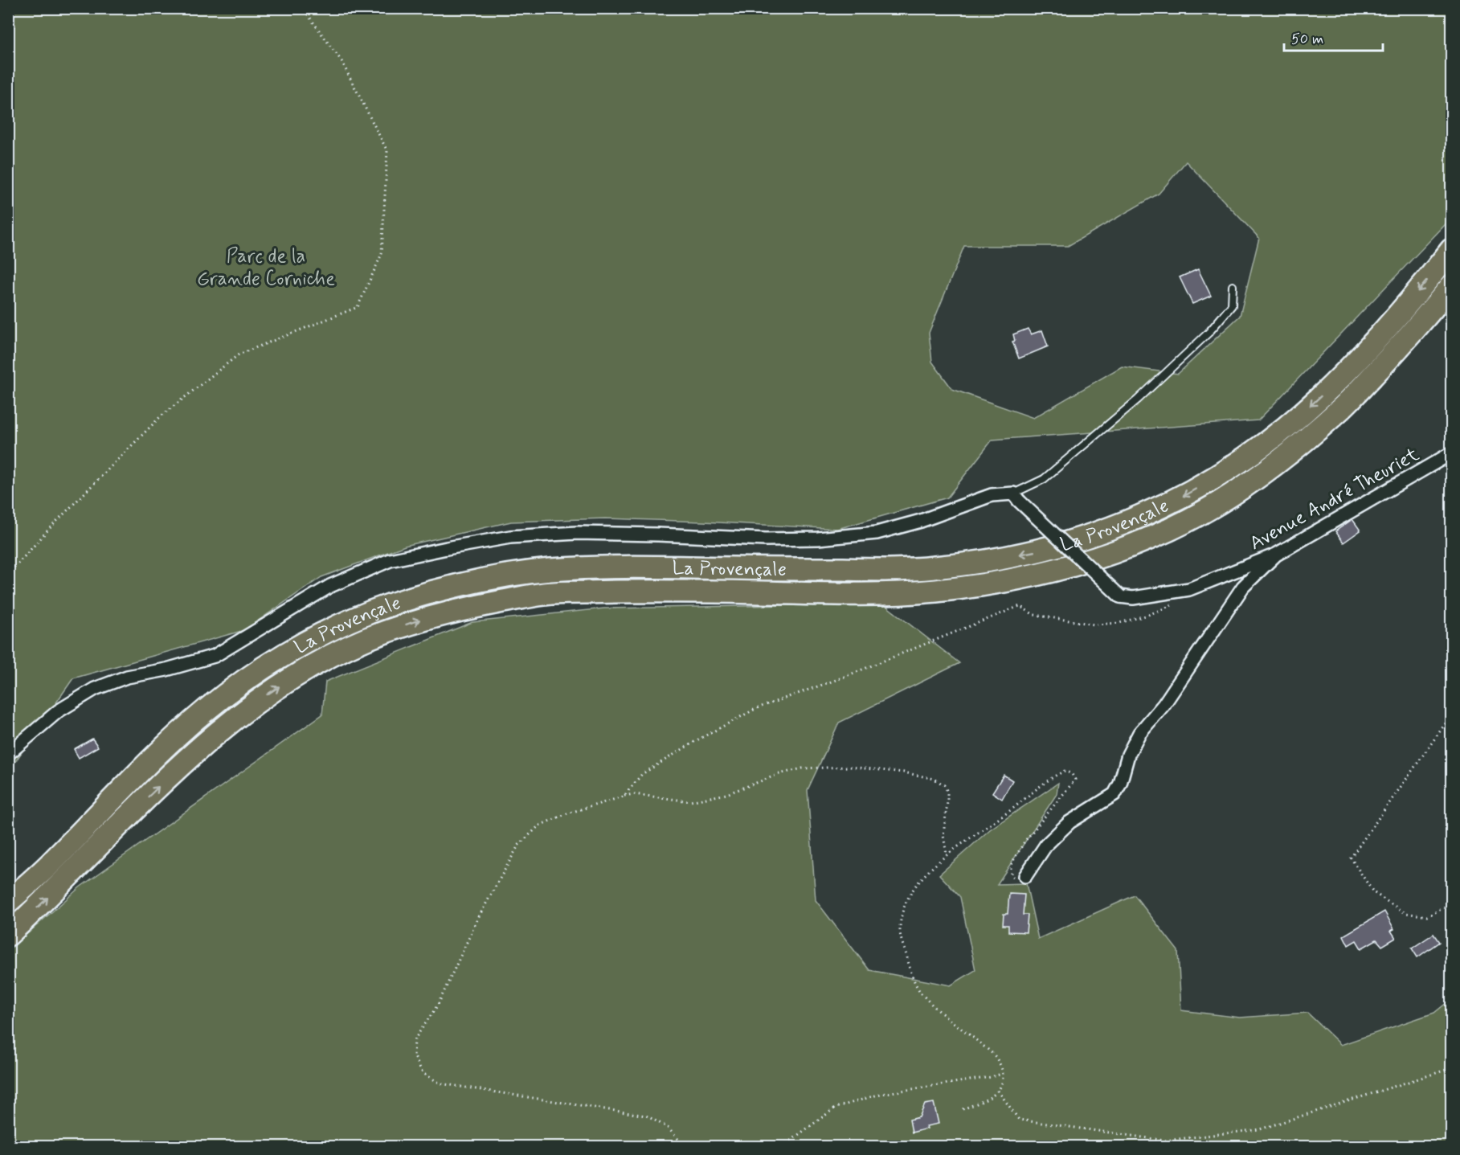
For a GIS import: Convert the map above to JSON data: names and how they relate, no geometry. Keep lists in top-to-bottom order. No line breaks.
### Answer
{"streets":{"highway":["La Provençale"],"street":["Avenue André Theuriet"]},"parks":["Parc de la Grande Corniche"],"scale_bar":"50 m"}
